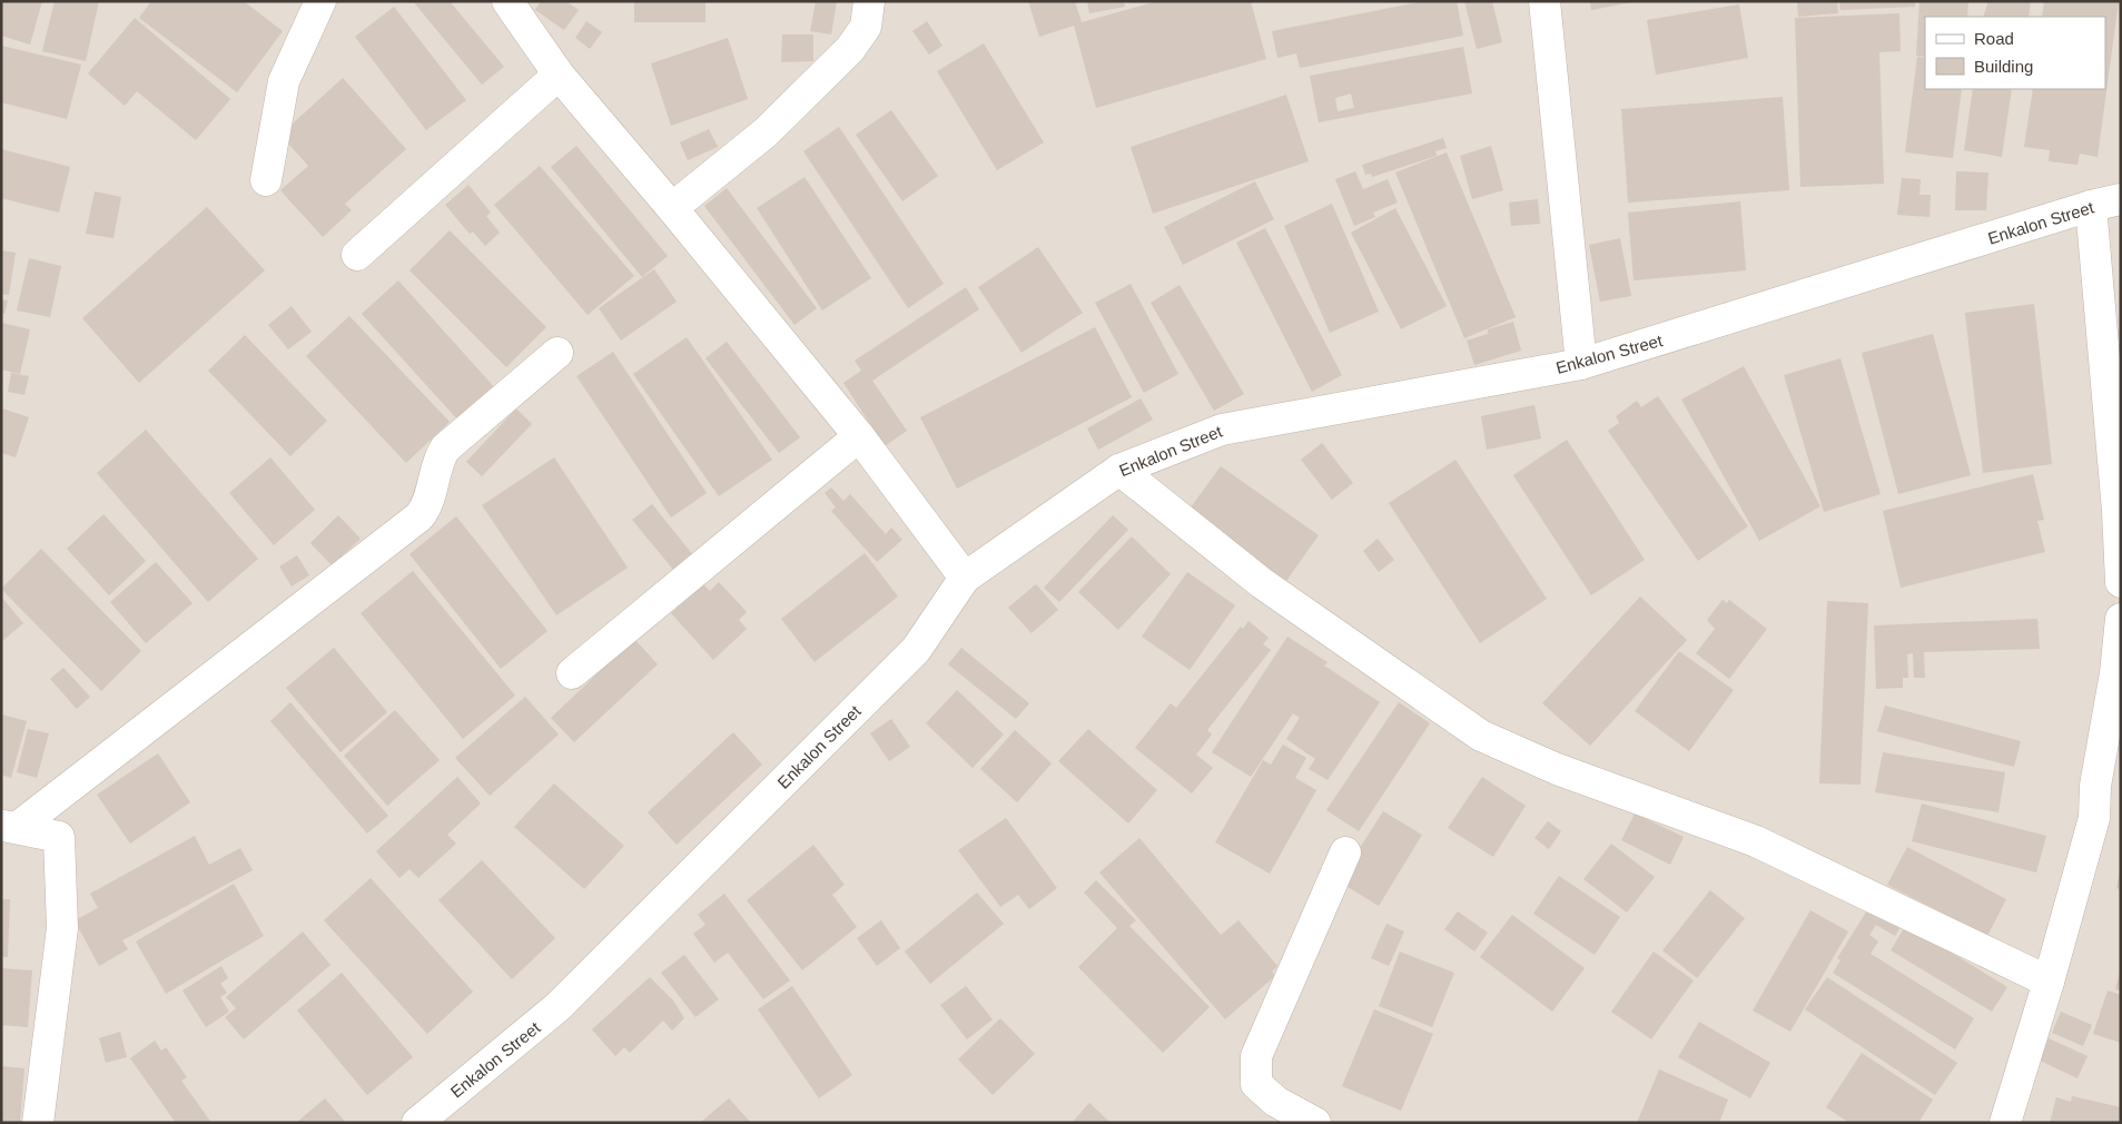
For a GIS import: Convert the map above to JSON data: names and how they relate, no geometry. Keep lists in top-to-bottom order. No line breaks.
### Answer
{"streets":{"street":["Enkalon Street"]},"legend":["Road","Building"]}
